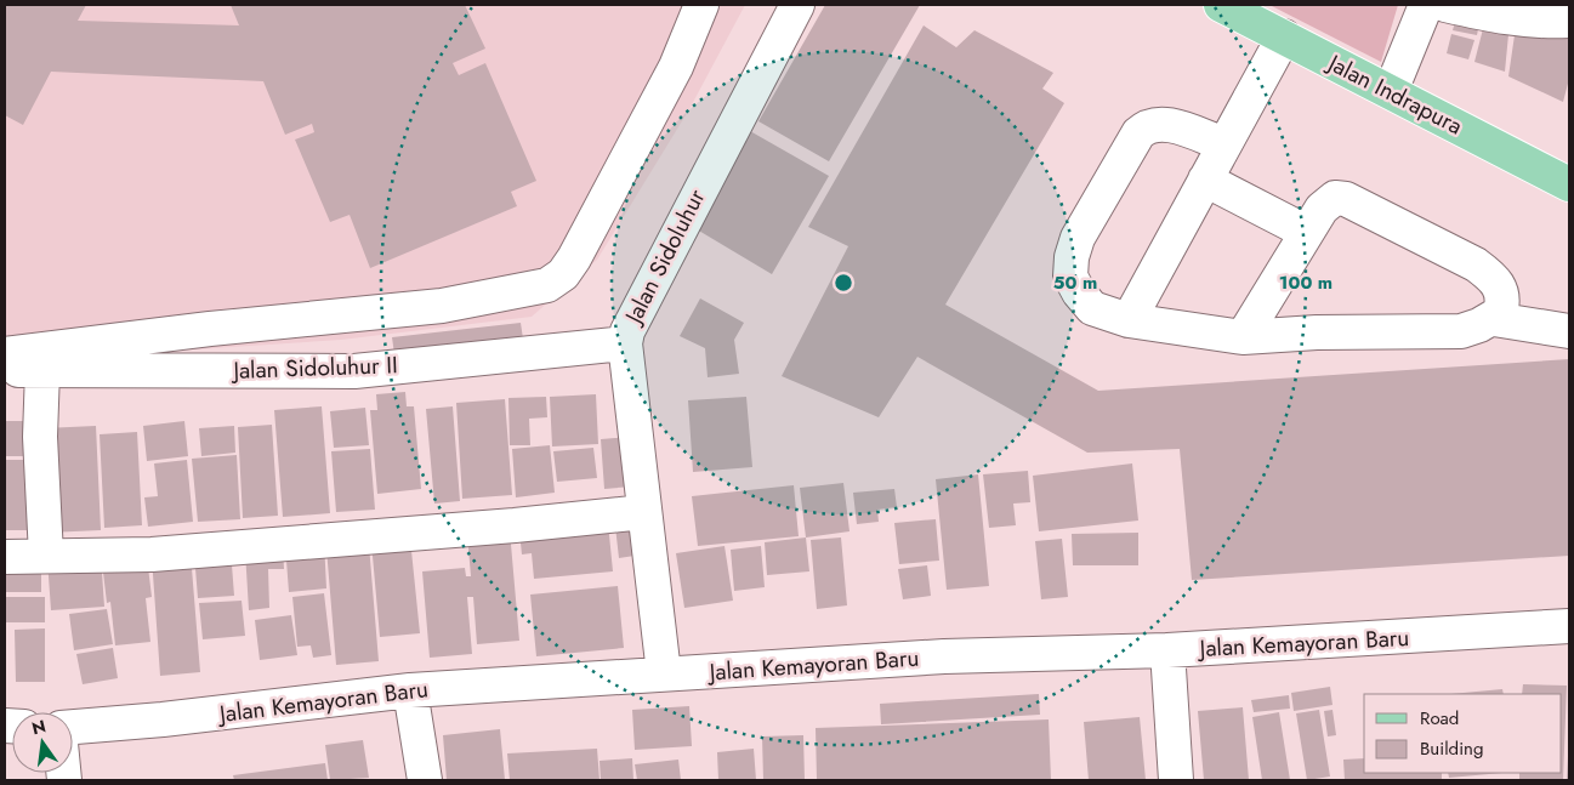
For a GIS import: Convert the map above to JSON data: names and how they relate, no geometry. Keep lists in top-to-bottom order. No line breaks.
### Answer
{"streets":{"main road":["Jalan Indrapura"],"street":["Jalan Sidoluhur","Jalan Sidoluhur II","Jalan Kemayoran Baru"]},"crossings":[["Jalan Sidoluhur","Jalan Sidoluhur II"],["Jalan Sidoluhur","Jalan Kemayoran Baru"]],"legend":["Road","Building"],"north":"top","rings":["50 m","100 m"]}
